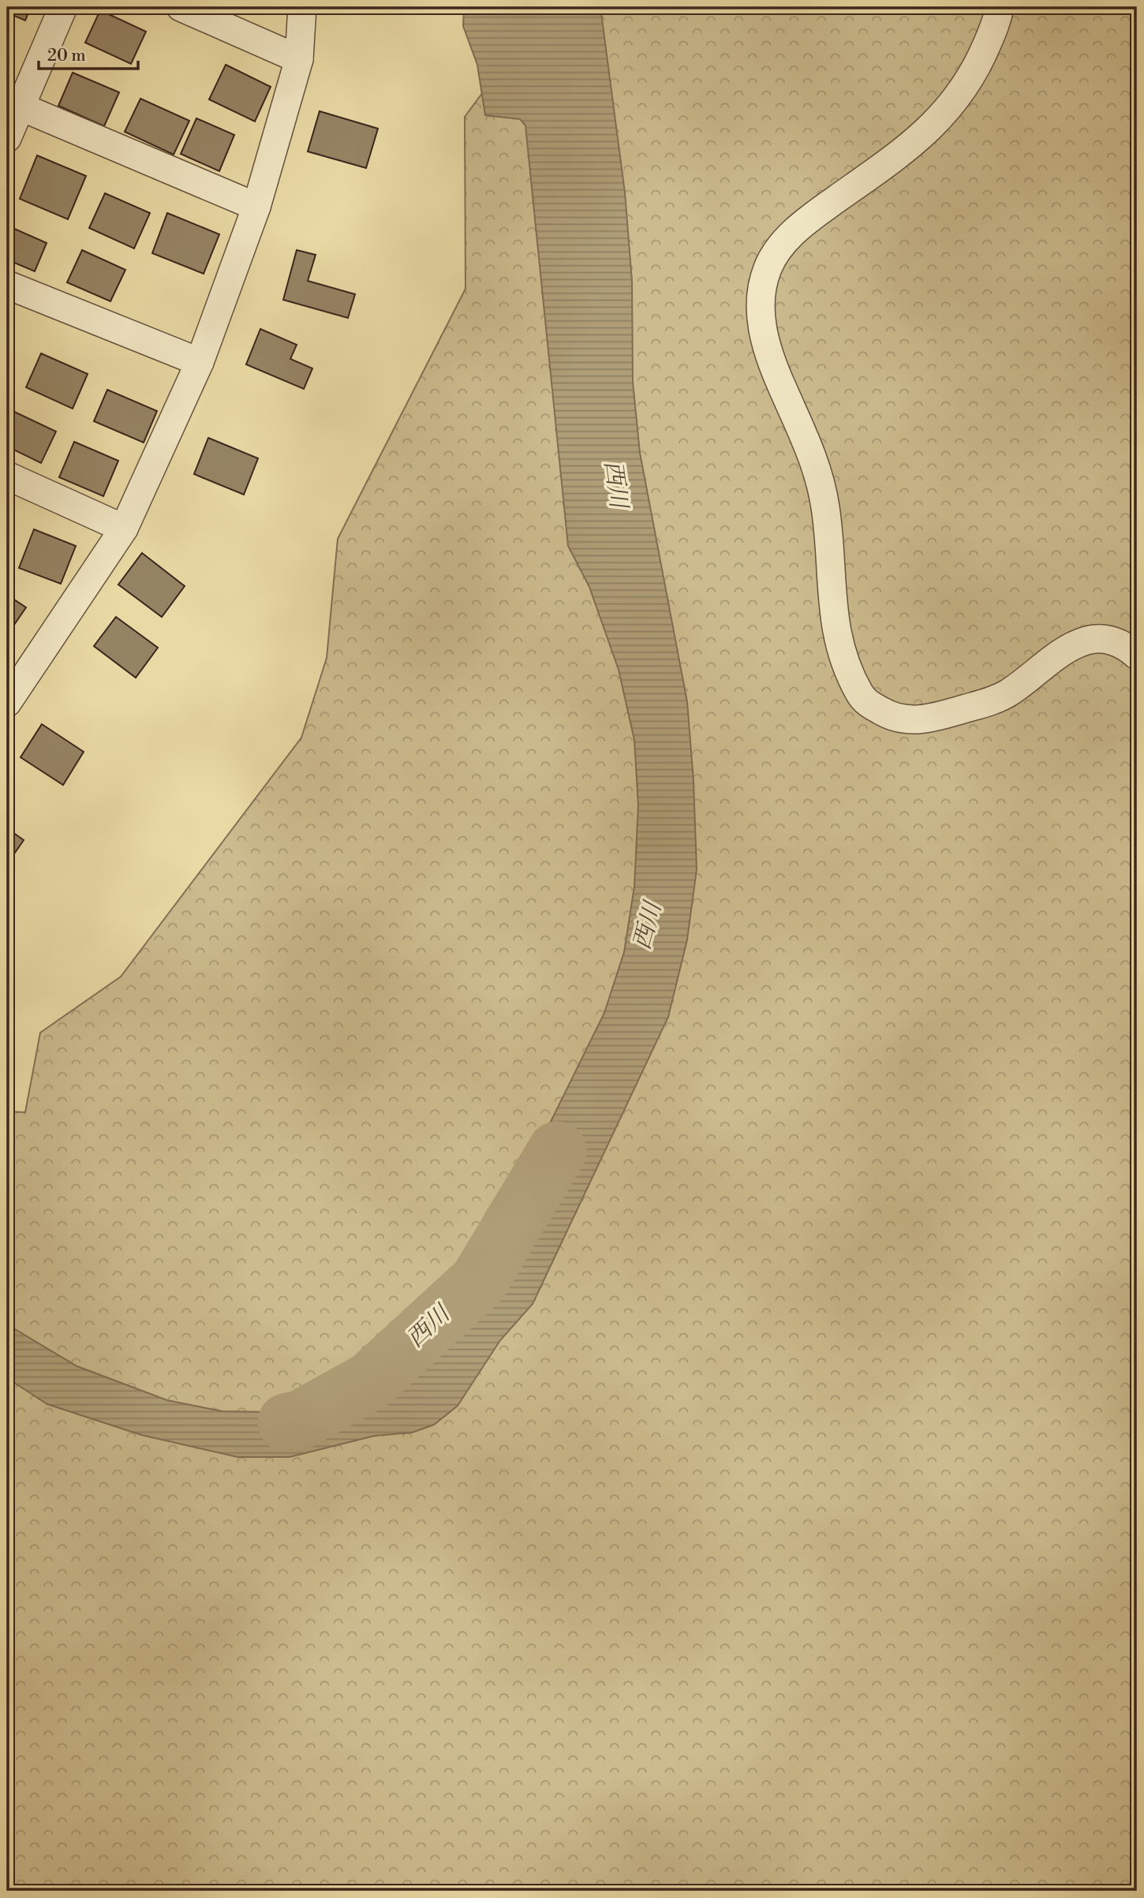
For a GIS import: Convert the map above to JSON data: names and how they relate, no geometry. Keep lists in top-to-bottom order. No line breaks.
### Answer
{"water":["西川"],"scale_bar":"20 m"}
